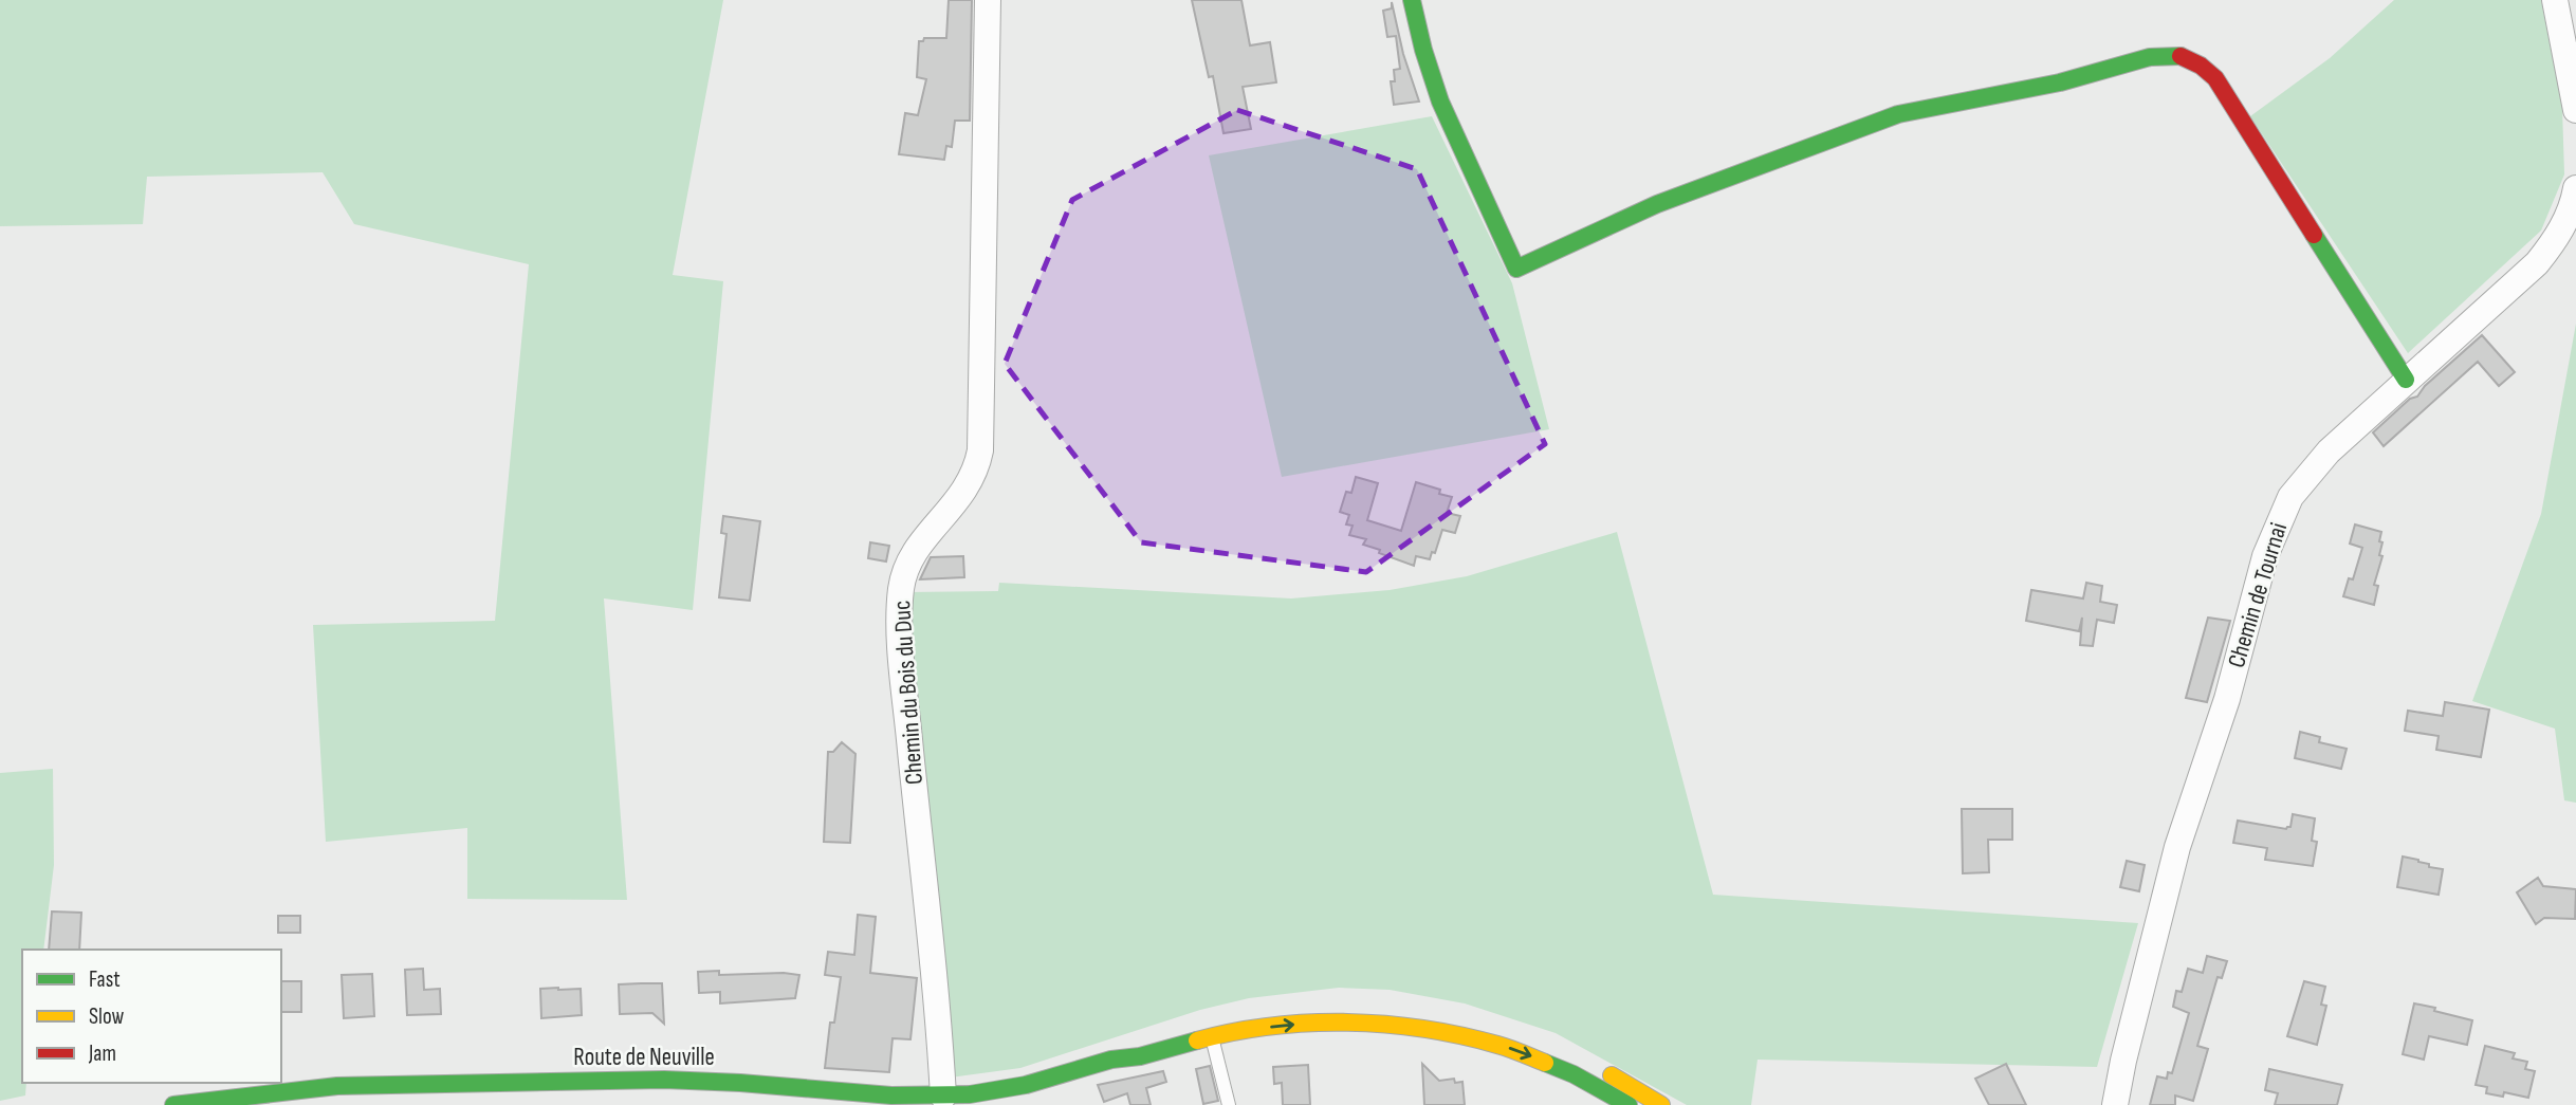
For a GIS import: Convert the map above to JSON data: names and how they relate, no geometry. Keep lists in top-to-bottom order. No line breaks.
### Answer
{"streets":{"main road":["Route de Neuville"],"street":["Chemin de Tournai","Chemin du Bois du Duc"]},"crossings":[["Chemin du Bois du Duc","Route de Neuville"]],"legend":["Fast","Slow","Jam"]}
